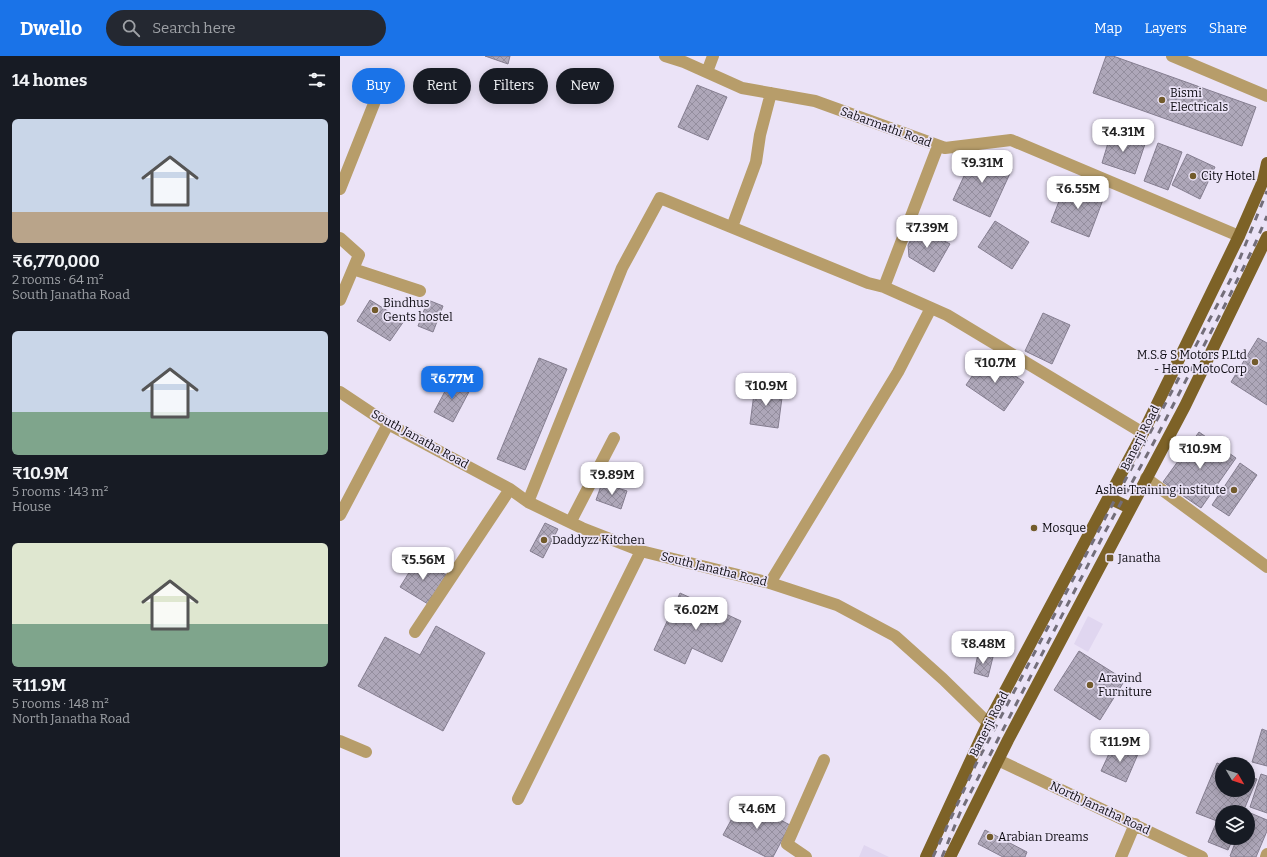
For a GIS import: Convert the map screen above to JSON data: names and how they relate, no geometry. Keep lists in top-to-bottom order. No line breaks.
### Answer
{"streets":{"main road":["Banerji Road"],"street":["Sabarmathi Road","South Janatha Road","North Janatha Road"]},"crossings":[["Sabarmathi Road","Banerji Road"],["Banerji Road","South Janatha Road"],["Banerji Road","North Janatha Road"]],"places":{"other":["Bismi Electricals","City Hotel","Bindhus Gents hostel","M.S.& S Motors P.Ltd - Hero MotoCorp","Ashei Training institute","Mosque","Daddyzz Kitchen","Aravind Furniture","Arabian Dreams"],"transit":["Janatha"]},"north":"bottom right","page":{"header":"Dwello","search":"Search here","nav":["Map","Layers","Share"],"heading":"14 homes","chip":["Buy","Rent","Filters","New"],"list":[{"name":"₹6,770,000","note":"2 rooms · 64 m² · South Janatha Road"},{"name":"₹10.9M","note":"5 rooms · 143 m² · House"},{"name":"₹11.9M","note":"5 rooms · 148 m² · North Janatha Road"}],"price":["₹4.31M","₹9.31M","₹6.55M","₹7.39M","₹10.7M","₹6.77M","₹10.9M","₹10.9M","₹9.89M","₹5.56M","₹6.02M","₹8.48M","₹11.9M","₹4.6M"]}}
